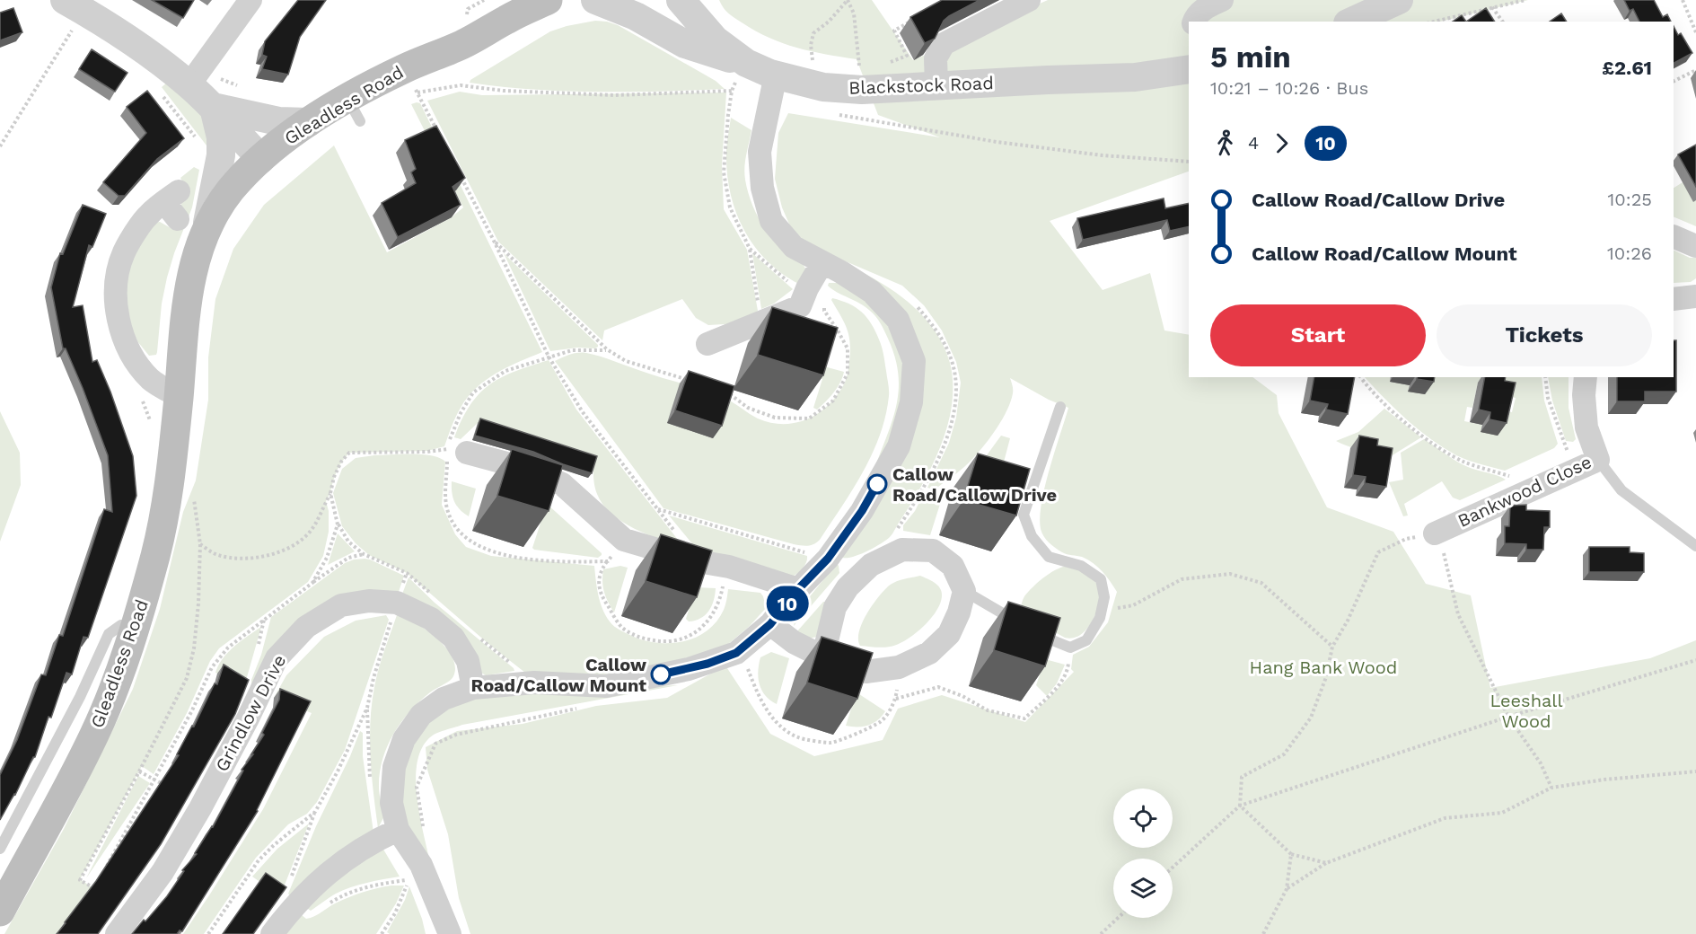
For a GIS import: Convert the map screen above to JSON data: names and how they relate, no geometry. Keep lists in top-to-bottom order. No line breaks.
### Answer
{"streets":{"main road":["Gleadless Road"],"street":["Blackstock Road","Bankwood Close","Grindlow Drive"]},"parks":["Hang Bank Wood","Leeshall Wood"],"places":["Callow Road/Callow Drive","Callow Road/Callow Mount"],"lines":["bus line 10"],"page":{"on_map":"10","heading":["5 min","10:21 – 10:26 · Bus","£2.61"],"legs":["4","10"],"list":[{"name":"Callow Road/Callow Drive","value":"10:25"},{"name":"Callow Road/Callow Mount","value":"10:26"}],"buttons":["Start","Tickets"]}}
